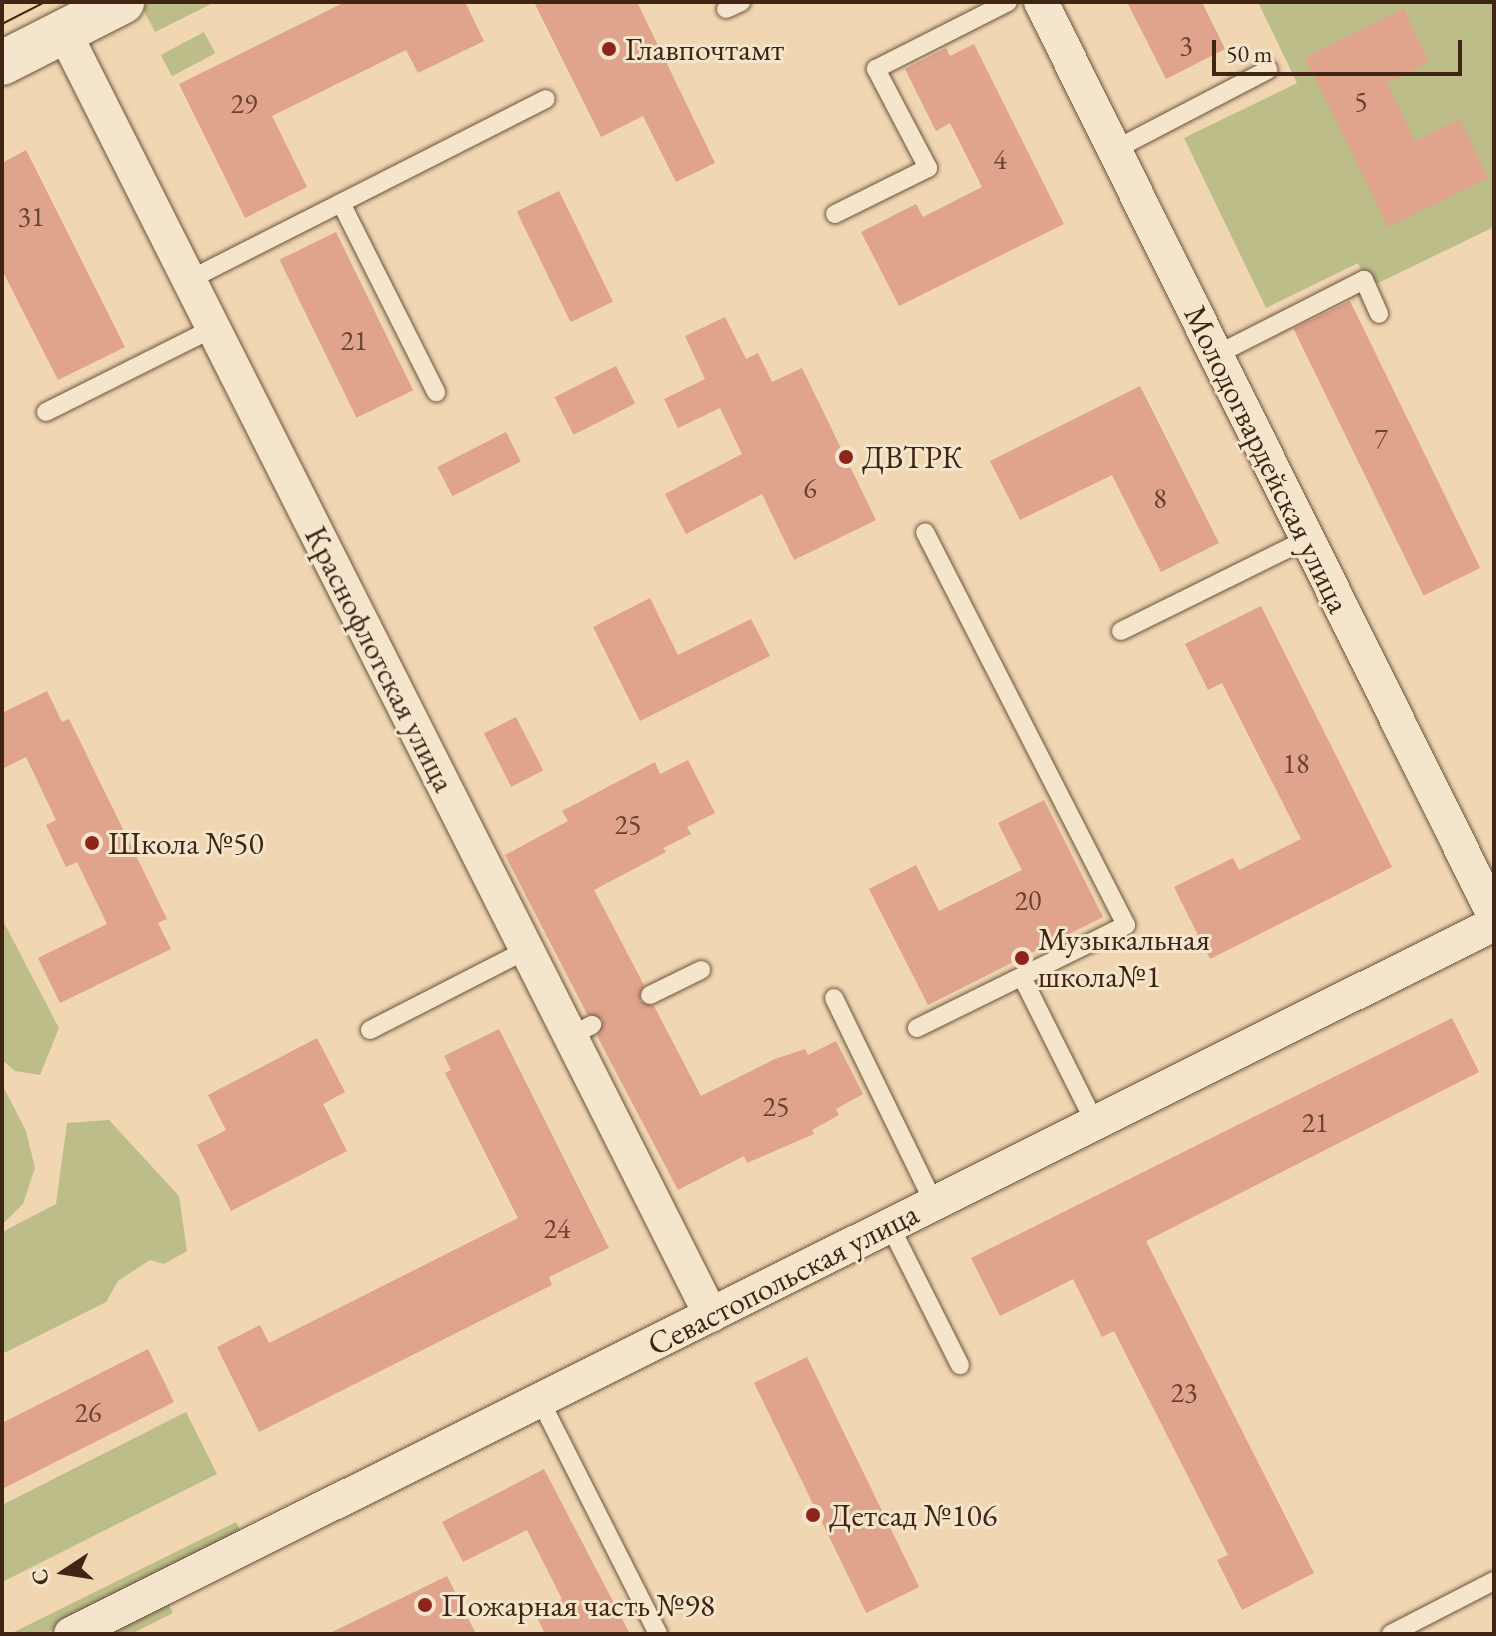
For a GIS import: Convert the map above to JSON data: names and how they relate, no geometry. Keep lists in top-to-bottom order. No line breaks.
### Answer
{"streets":{"street":["Молодогвардейская улица","Краснофлотская улица","Севастопольская улица"]},"crossings":[["Краснофлотская улица","Севастопольская улица"]],"places":["Главпочтамт","ДВТРК","Школа №50","Музыкальная школа№1","Детсад №106","Пожарная часть №98"],"house_numbers":["3","5","29","4","31","21","7","6","8","18","25","20","25","21","24","23","26"],"scale_bar":"50 m","north":"left"}
